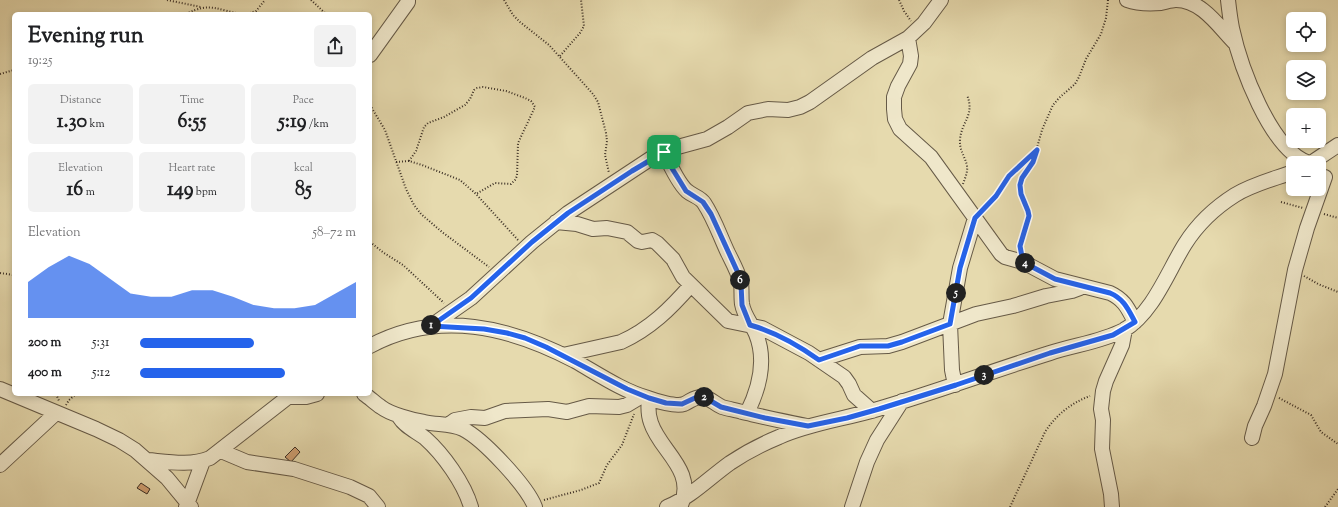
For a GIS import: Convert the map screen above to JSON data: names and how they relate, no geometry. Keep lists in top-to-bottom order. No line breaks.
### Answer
{"page":{"map_buttons":["+","−"],"heading":["Evening run","19:25"],"stats":[["Distance","1.30 km"],["Time","6:55"],["Pace","5:19 /km"],["Elevation","16 m"],["Heart rate","149 bpm"],["kcal","85"]],"chart":["Elevation","58–72 m"],"pins":["4","6","5","1","3","2"],"list":[{"name":"200 m","note":"5:31"},{"name":"400 m","note":"5:12"}]}}
